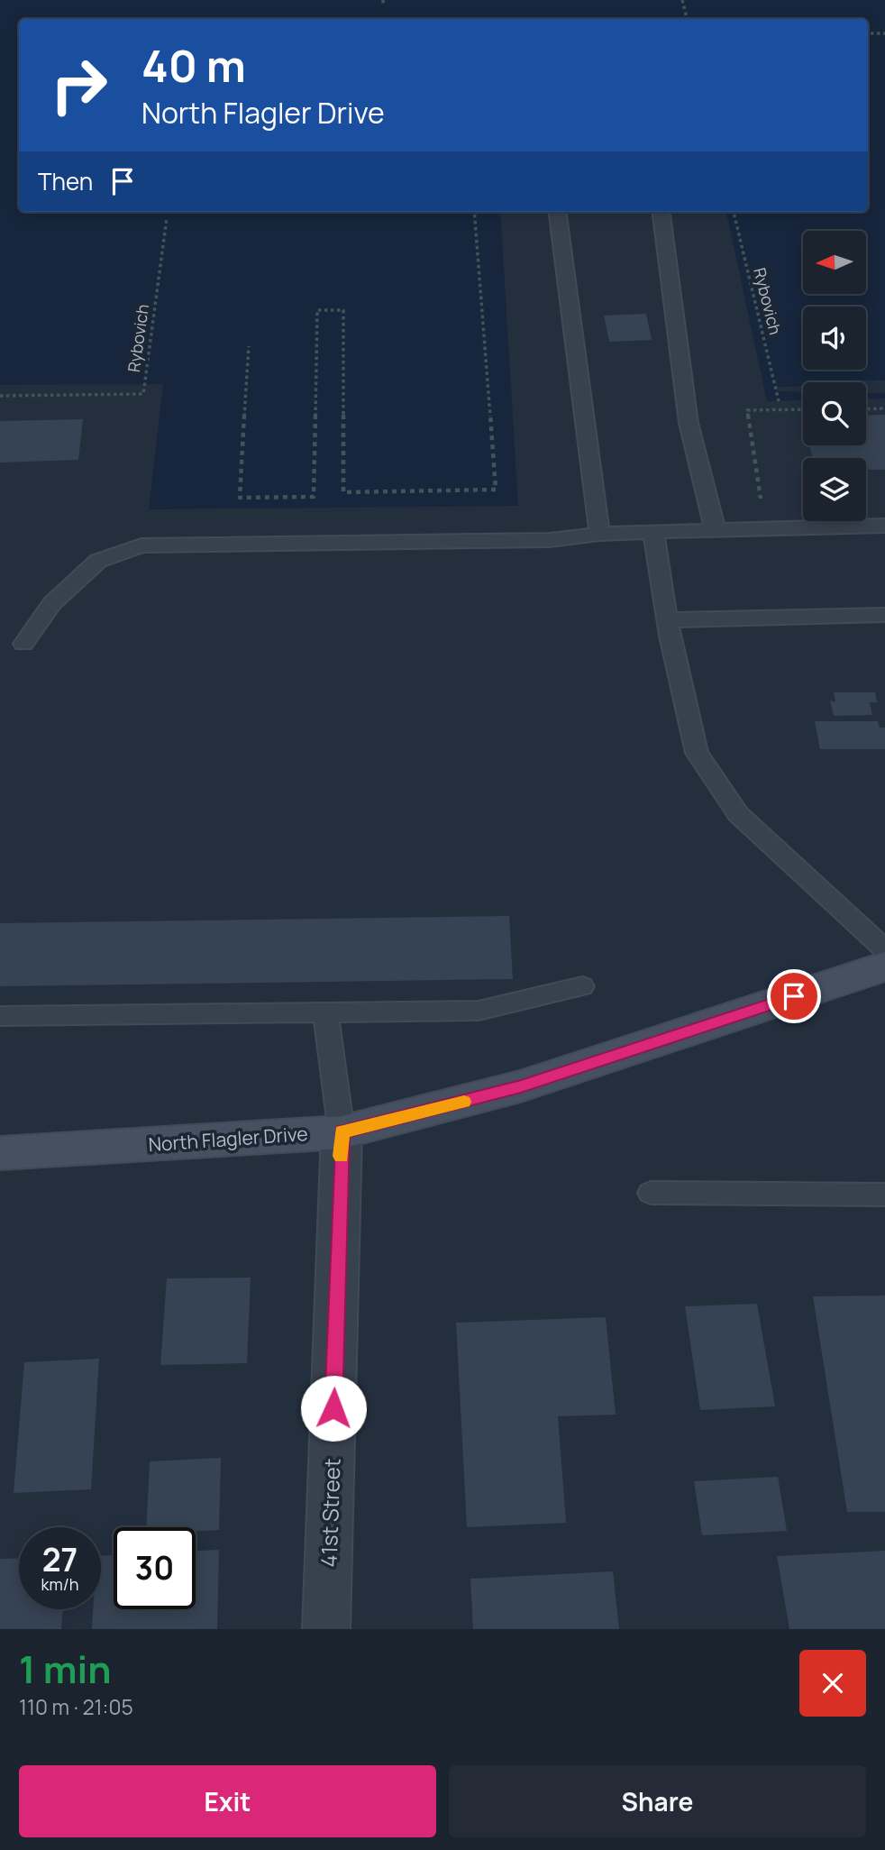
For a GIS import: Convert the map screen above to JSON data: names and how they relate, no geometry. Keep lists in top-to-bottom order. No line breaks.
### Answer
{"streets":{"street":["North Flagler Drive","41st Street"],"path":["Rybovich"]},"crossings":[["North Flagler Drive","41st Street"]],"north":"left","page":{"turn":["40 m","North Flagler Drive"],"then":"Then","speed":"27 km/h","limit":"30","heading":["1 min","110 m · 21:05"],"buttons":["Exit","Share"]}}
